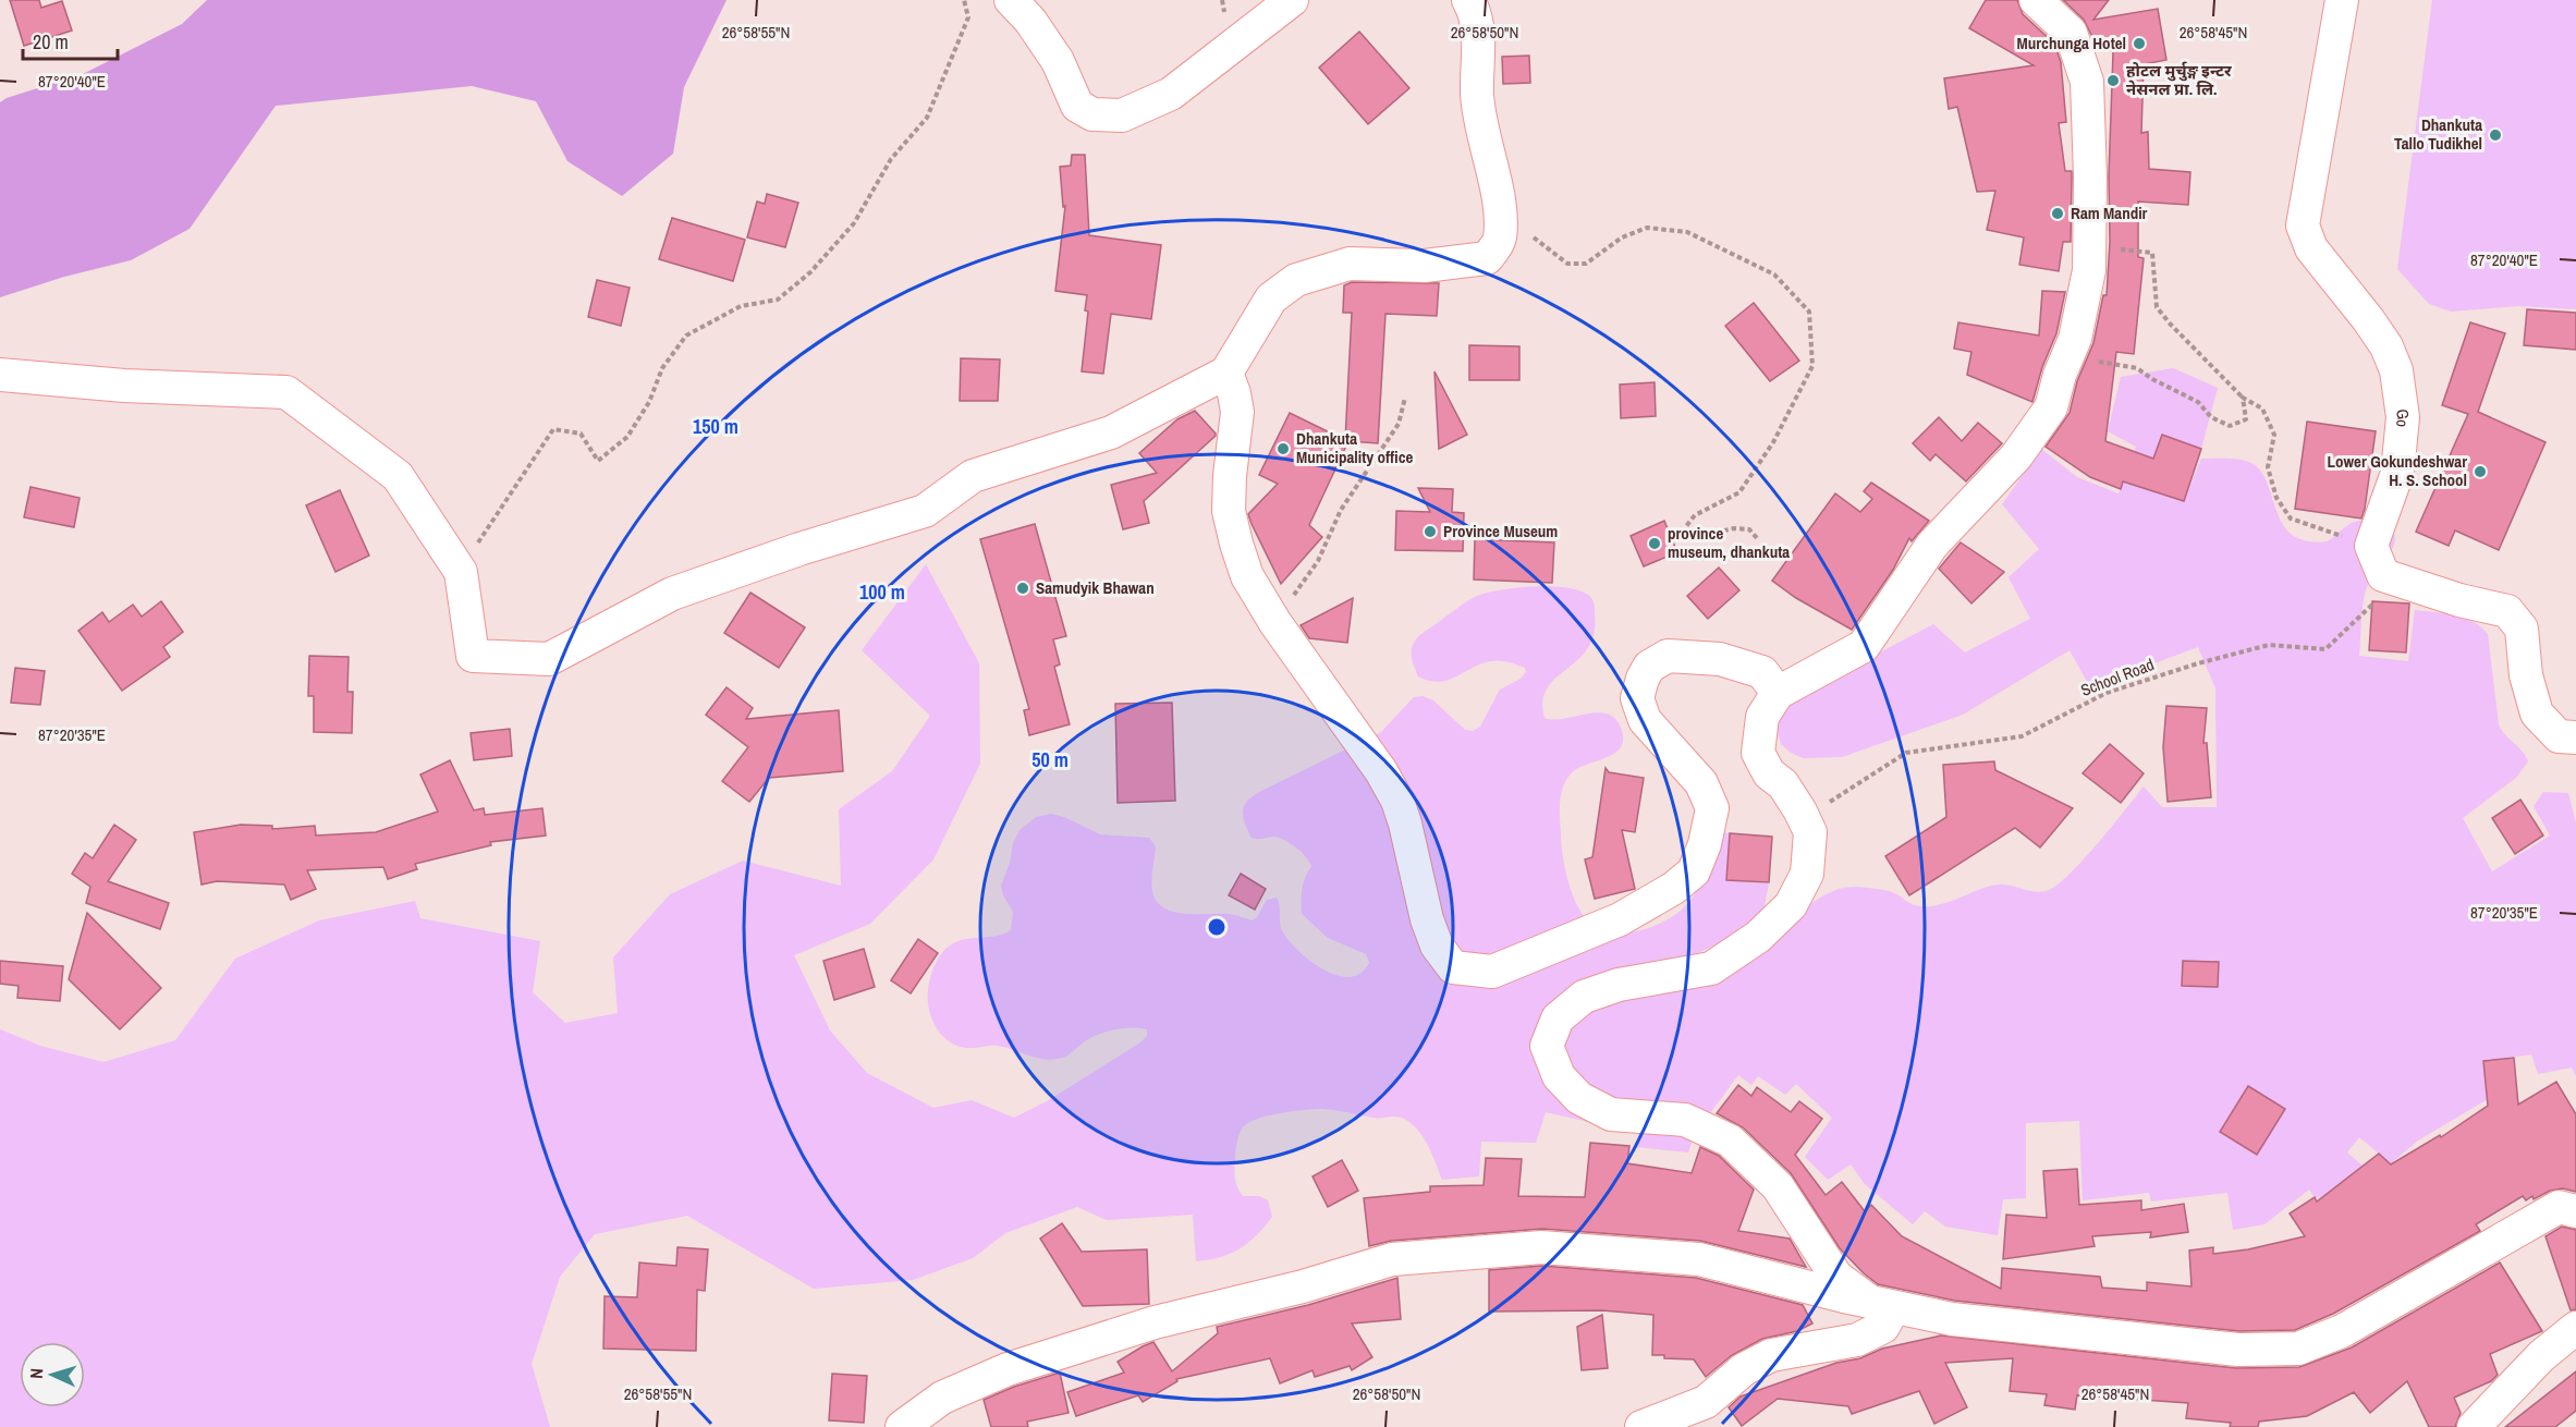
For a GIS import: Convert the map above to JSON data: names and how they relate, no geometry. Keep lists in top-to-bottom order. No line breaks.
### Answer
{"streets":{"street":["Go"],"path":["School Road"]},"places":["Murchunga Hotel","होटल मुर्चुङ्ग इन्टर नेसनल प्रा. लि.","Dhankuta Tallo Tudikhel","Ram Mandir","Dhankuta Municipality office","Lower Gokundeshwar H. S. School","Province Museum","province museum, dhankuta","Samudyik Bhawan"],"scale_bar":"20 m","north":"left","coordinates":["26°58'55\"N","26°58'50\"N","26°58'45\"N","87°20'40\"E","87°20'35\"E"],"rings":["150 m","100 m","50 m"]}
